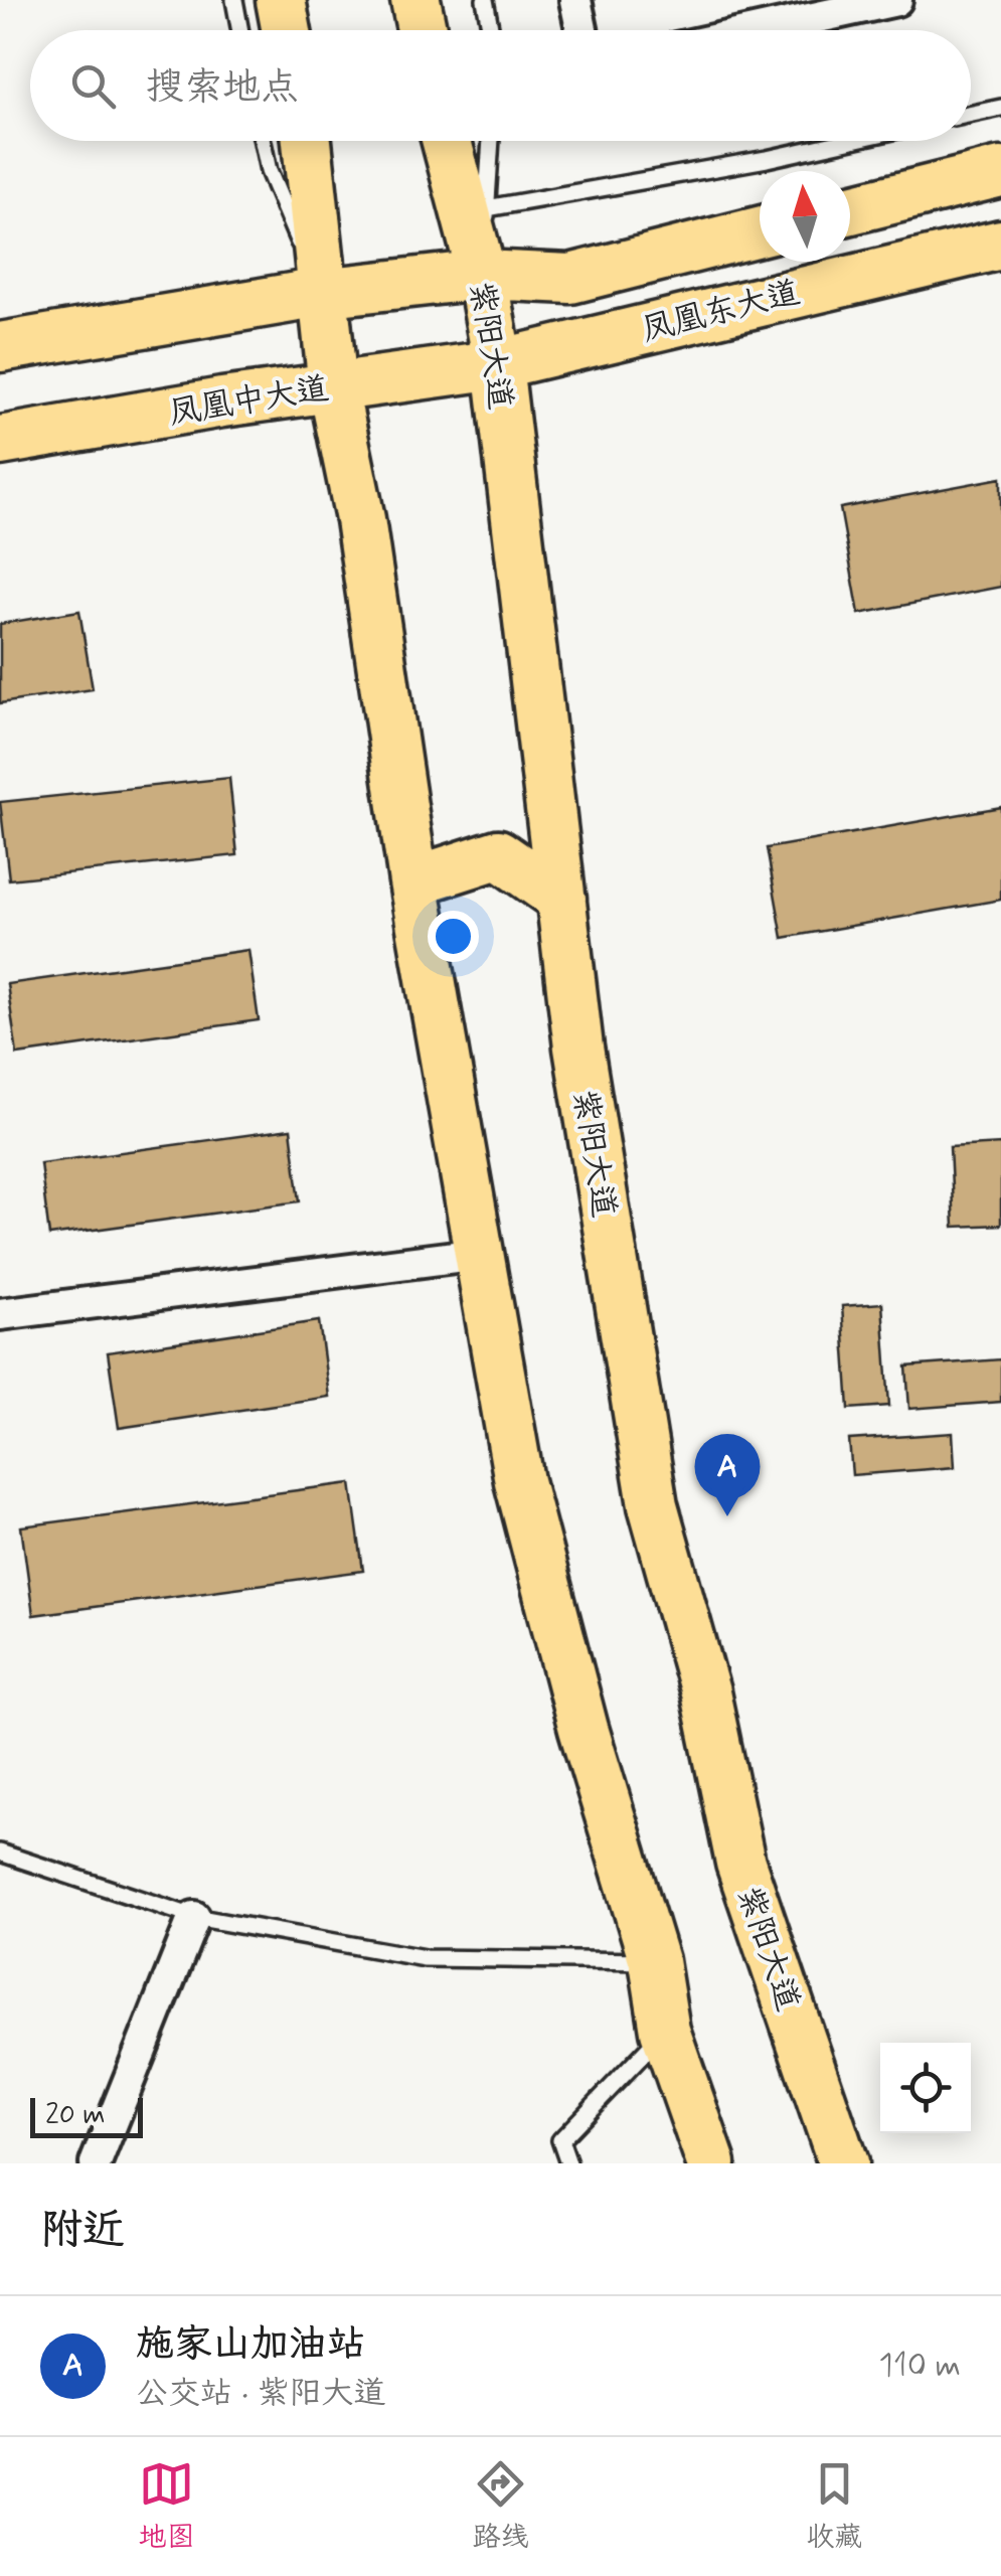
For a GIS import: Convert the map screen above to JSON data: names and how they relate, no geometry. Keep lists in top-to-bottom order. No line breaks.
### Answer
{"streets":{"main road":["凤凰东大道","紫阳大道","凤凰中大道"]},"crossings":[["凤凰东大道","紫阳大道"],["凤凰东大道","凤凰中大道"],["紫阳大道","凤凰中大道"]],"scale_bar":"20 m","north":"top","page":{"search":"搜索地点","pins":"A","scale":"20 m","heading":"附近","list":[{"mark":"A","name":"施家山加油站","note":"公交站 · 紫阳大道","value":"110 m"}],"nav":["地图","路线","收藏"]}}
